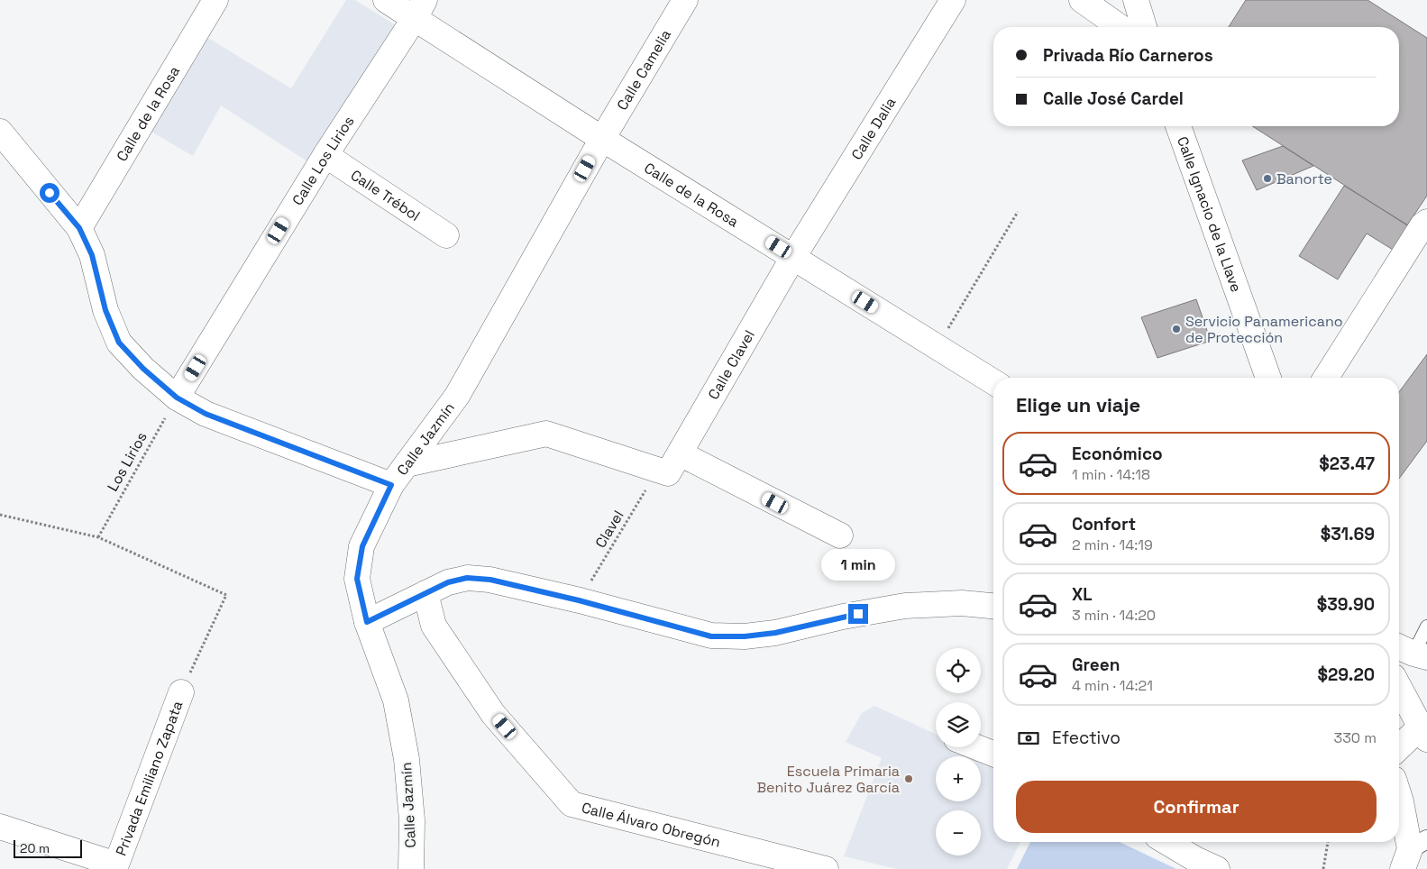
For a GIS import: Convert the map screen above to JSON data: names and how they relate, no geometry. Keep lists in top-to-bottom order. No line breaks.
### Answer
{"streets":{"street":["Calle Camelia","Calle de la Rosa","Calle Dalia","Calle Los Lirios","Calle Trébol","Calle Ignacio de la Llave","Calle Clavel","Calle Jazmín","Privada Emiliano Zapata","Calle Álvaro Obregón"],"path":["Los Lirios","Clavel"]},"crossings":[["Calle Camelia","Calle de la Rosa"],["Calle Camelia","Calle Jazmín"],["Calle de la Rosa","Calle Dalia"],["Calle de la Rosa","Calle Los Lirios"],["Calle de la Rosa","Calle Clavel"],["Calle de la Rosa","Calle Jazmín"],["Calle Dalia","Calle Clavel"],["Calle Los Lirios","Calle Trébol"],["Calle Los Lirios","Los Lirios"],["Calle Clavel","Clavel"]],"places":["Banorte","Servicio Panamericano de Protección","Escuela Primaria Benito Juárez García"],"scale_bar":"20 m","page":{"banner":["Privada Río Carneros","Calle José Cardel"],"heading":"Elige un viaje","list":[{"name":"Económico","note":"1 min · 14:18","value":"$23.47"},{"name":"Confort","note":"2 min · 14:19","value":"$31.69"},{"name":"XL","note":"3 min · 14:20","value":"$39.90"},{"name":"Green","note":"4 min · 14:21","value":"$29.20"}],"bubble":"1 min","map_buttons":["+","−"],"pay":["Efectivo","330 m"],"buttons":"Confirmar","scale":"20 m"}}
